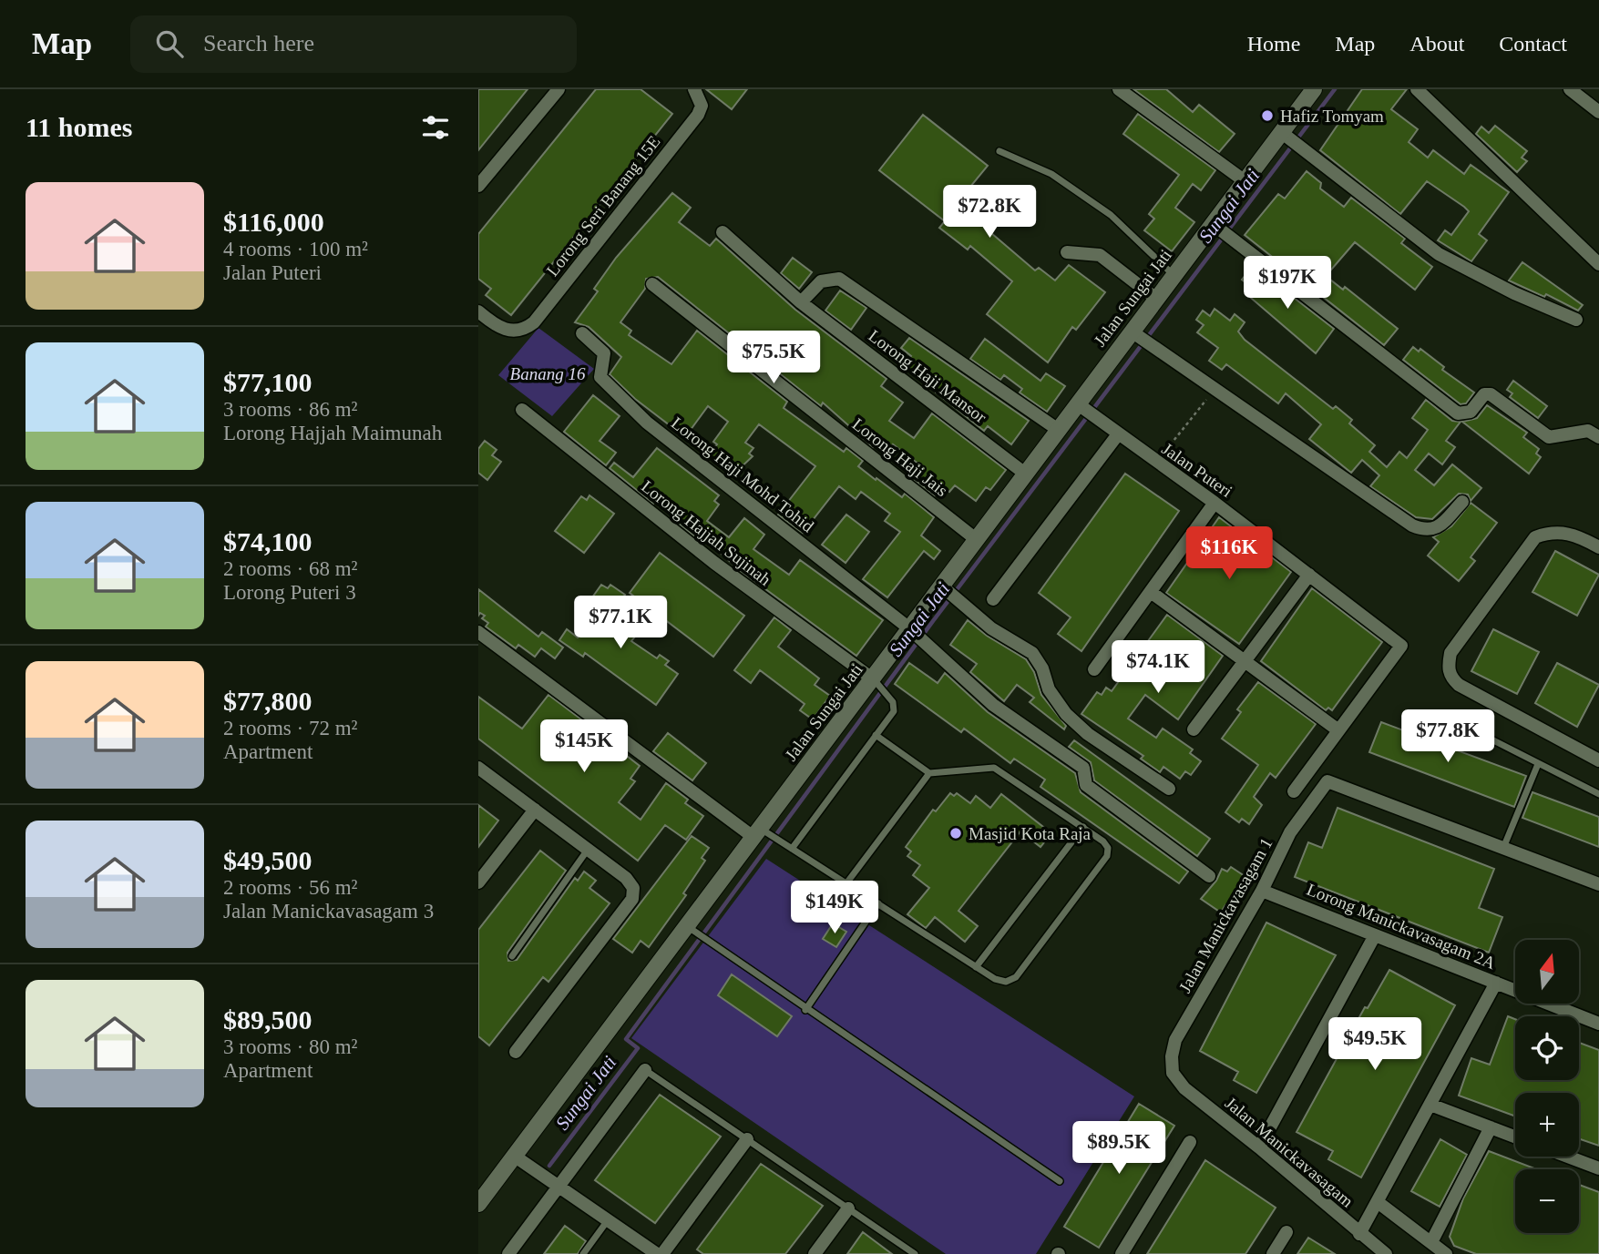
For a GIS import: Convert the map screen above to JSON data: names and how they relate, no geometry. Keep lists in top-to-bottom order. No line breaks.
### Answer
{"streets":{"main road":["Jalan Sungai Jati"],"street":["Lorong Seri Banang 15E","Lorong Haji Mansor","Lorong Haji Jais","Jalan Puteri","Lorong Haji Mohd Tohid","Lorong Hajjah Sujinah","Jalan Manickavasagam 1","Lorong Manickavasagam 2A","Jalan Manickavasagam"]},"crossings":[["Jalan Sungai Jati","Lorong Haji Mansor"],["Jalan Sungai Jati","Lorong Haji Jais"],["Jalan Sungai Jati","Jalan Puteri"],["Jalan Sungai Jati","Lorong Haji Mohd Tohid"],["Jalan Sungai Jati","Lorong Hajjah Sujinah"],["Jalan Manickavasagam 1","Lorong Manickavasagam 2A"],["Jalan Manickavasagam 1","Jalan Manickavasagam"]],"water":["Sungai Jati"],"parks":["Banang 16"],"places":["Hafiz Tomyam","Masjid Kota Raja"],"north":"top","page":{"header":"Map","search":"Search here","nav":["Home","Map","About","Contact"],"heading":"11 homes","list":[{"name":"$116,000","note":"4 rooms · 100 m² · Jalan Puteri"},{"name":"$77,100","note":"3 rooms · 86 m² · Lorong Hajjah Maimunah"},{"name":"$74,100","note":"2 rooms · 68 m² · Lorong Puteri 3"},{"name":"$77,800","note":"2 rooms · 72 m² · Apartment"},{"name":"$49,500","note":"2 rooms · 56 m² · Jalan Manickavasagam 3"},{"name":"$89,500","note":"3 rooms · 80 m² · Apartment"}],"price":["$72.8K","$197K","$75.5K","$116K","$77.1K","$74.1K","$77.8K","$145K","$149K","$49.5K","$89.5K"],"map_buttons":["+","−"]}}
